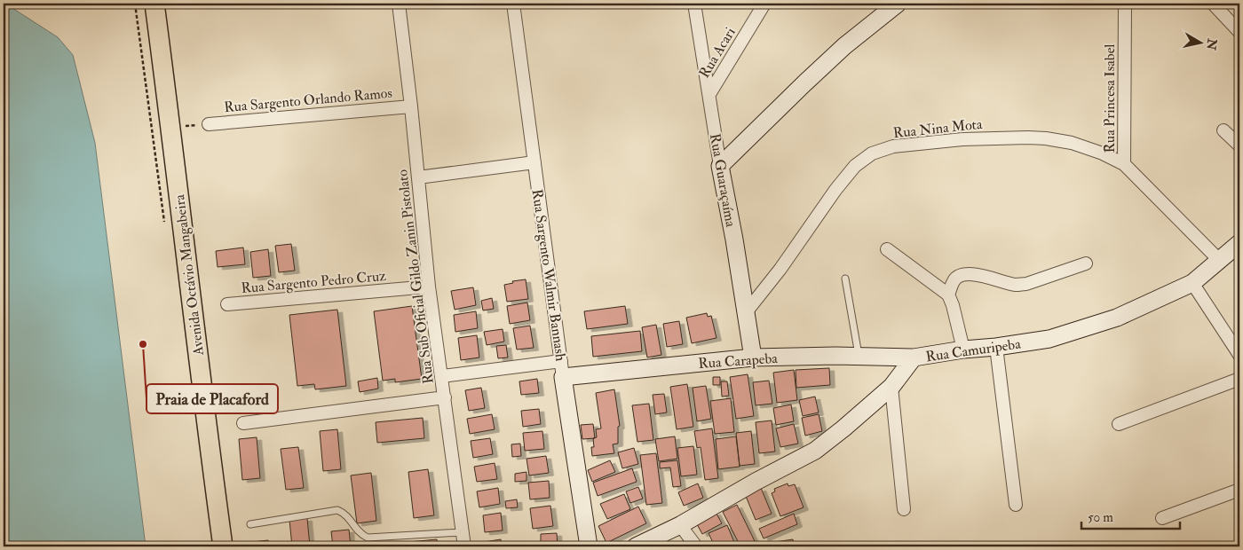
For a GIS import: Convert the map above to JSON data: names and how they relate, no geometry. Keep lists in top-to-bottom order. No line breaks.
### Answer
{"streets":{"main road":["Rua Guaraçaíma","Avenida Octávio Mangabeira","Rua Sargento Walmir Bannash","Rua Camuripeba","Rua Carapeba"],"street":["Rua Acari","Rua Princesa Isabel","Rua Sargento Orlando Ramos","Rua Nina Mota","Rua Sub Oficial Gildo Zanin Pistolato","Rua Sargento Pedro Cruz"]},"crossings":[["Rua Acari","Rua Guaraçaíma"],["Rua Princesa Isabel","Rua Nina Mota"],["Rua Princesa Isabel","Rua Camuripeba"],["Rua Sargento Orlando Ramos","Rua Sub Oficial Gildo Zanin Pistolato"],["Rua Nina Mota","Rua Guaraçaíma"],["Rua Guaraçaíma","Rua Carapeba"],["Rua Sargento Walmir Bannash","Rua Carapeba"],["Rua Sub Oficial Gildo Zanin Pistolato","Rua Sargento Pedro Cruz"],["Rua Sub Oficial Gildo Zanin Pistolato","Rua Carapeba"],["Rua Camuripeba","Rua Carapeba"]],"places":["Praia de Placaford"],"scale_bar":"50 m","north":"right"}
